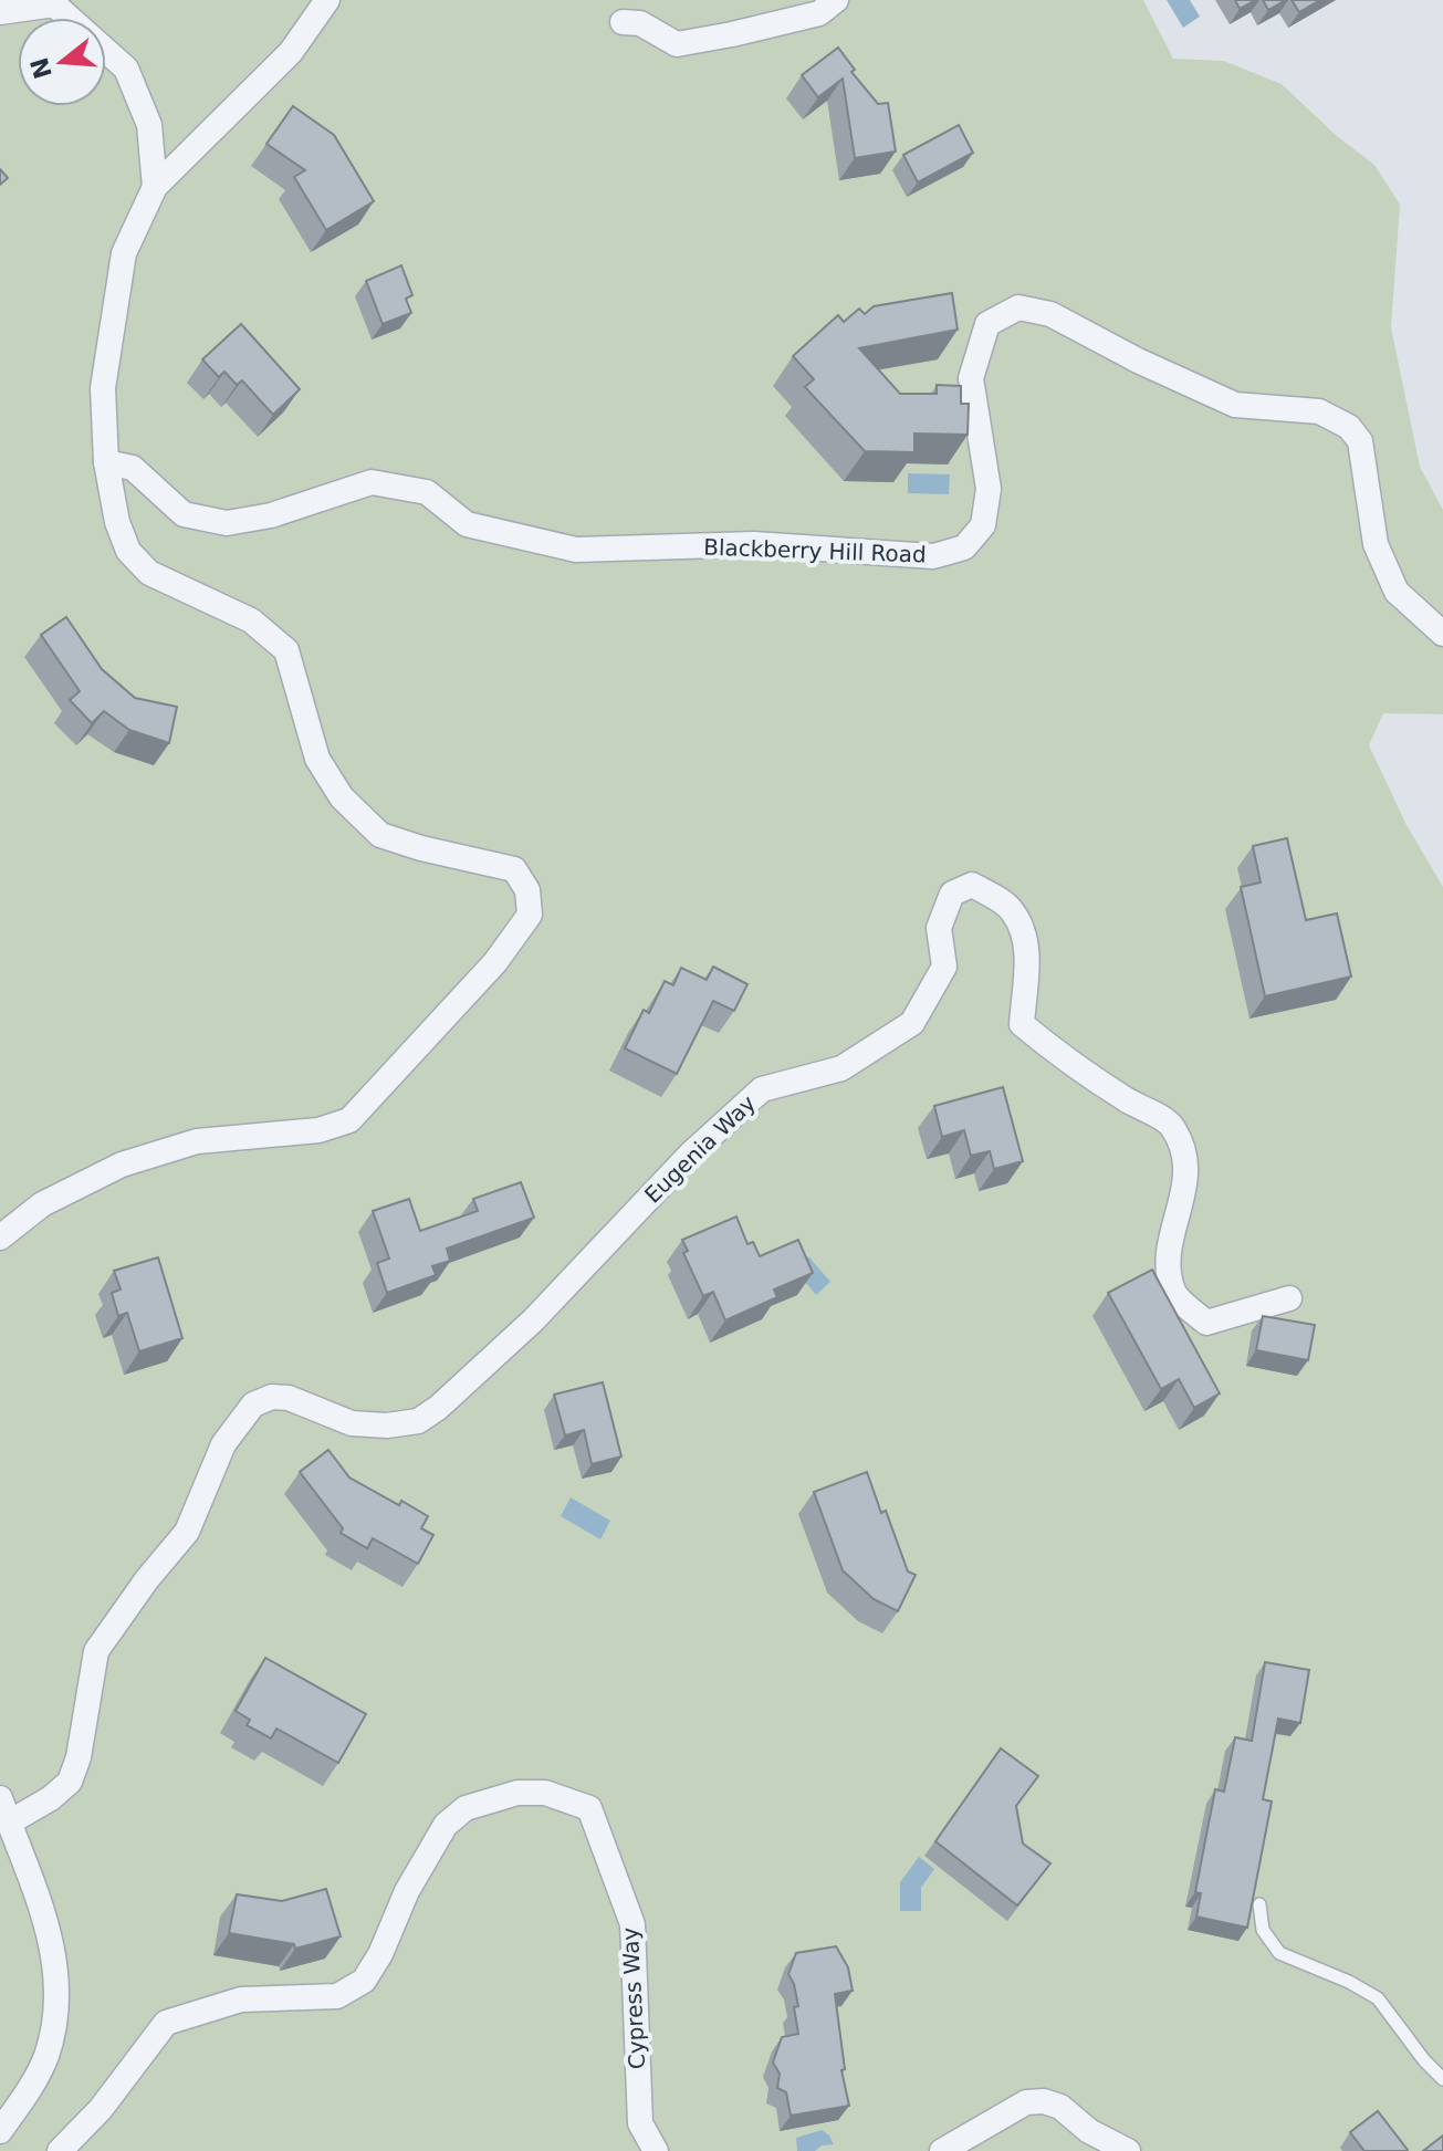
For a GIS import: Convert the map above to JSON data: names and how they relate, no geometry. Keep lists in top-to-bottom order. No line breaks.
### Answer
{"streets":{"street":["Blackberry Hill Road","Eugenia Way","Cypress Way"]},"north":"left"}
